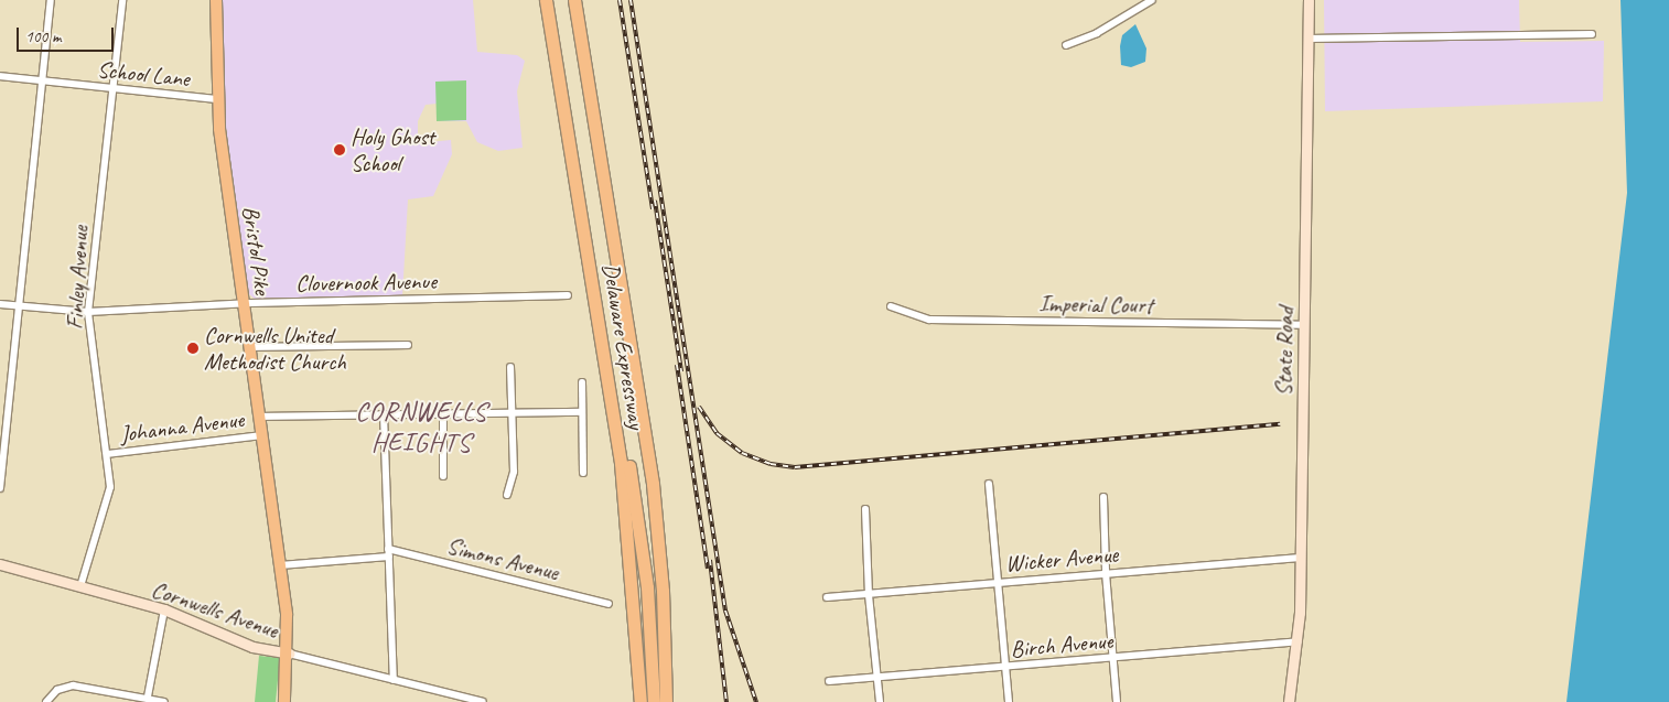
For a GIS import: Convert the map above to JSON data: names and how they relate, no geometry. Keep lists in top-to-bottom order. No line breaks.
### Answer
{"streets":{"highway":["Delaware Expressway"],"main road":["Bristol Pike","State Road","Cornwells Avenue"],"street":["School Lane","Finley Avenue","Clovernook Avenue","Imperial Court","Johanna Avenue","Simons Avenue","Wicker Avenue","Birch Avenue"]},"crossings":[["School Lane","Bristol Pike"],["School Lane","Finley Avenue"],["Bristol Pike","Clovernook Avenue"],["Bristol Pike","Johanna Avenue"],["Bristol Pike","Simons Avenue"],["Bristol Pike","Cornwells Avenue"],["Finley Avenue","Clovernook Avenue"],["Finley Avenue","Johanna Avenue"],["Finley Avenue","Cornwells Avenue"],["Imperial Court","State Road"],["State Road","Wicker Avenue"],["State Road","Birch Avenue"]],"districts":["CORNWELLS HEIGHTS"],"places":["Holy Ghost School","Cornwells United Methodist Church"],"scale_bar":"100 m"}
